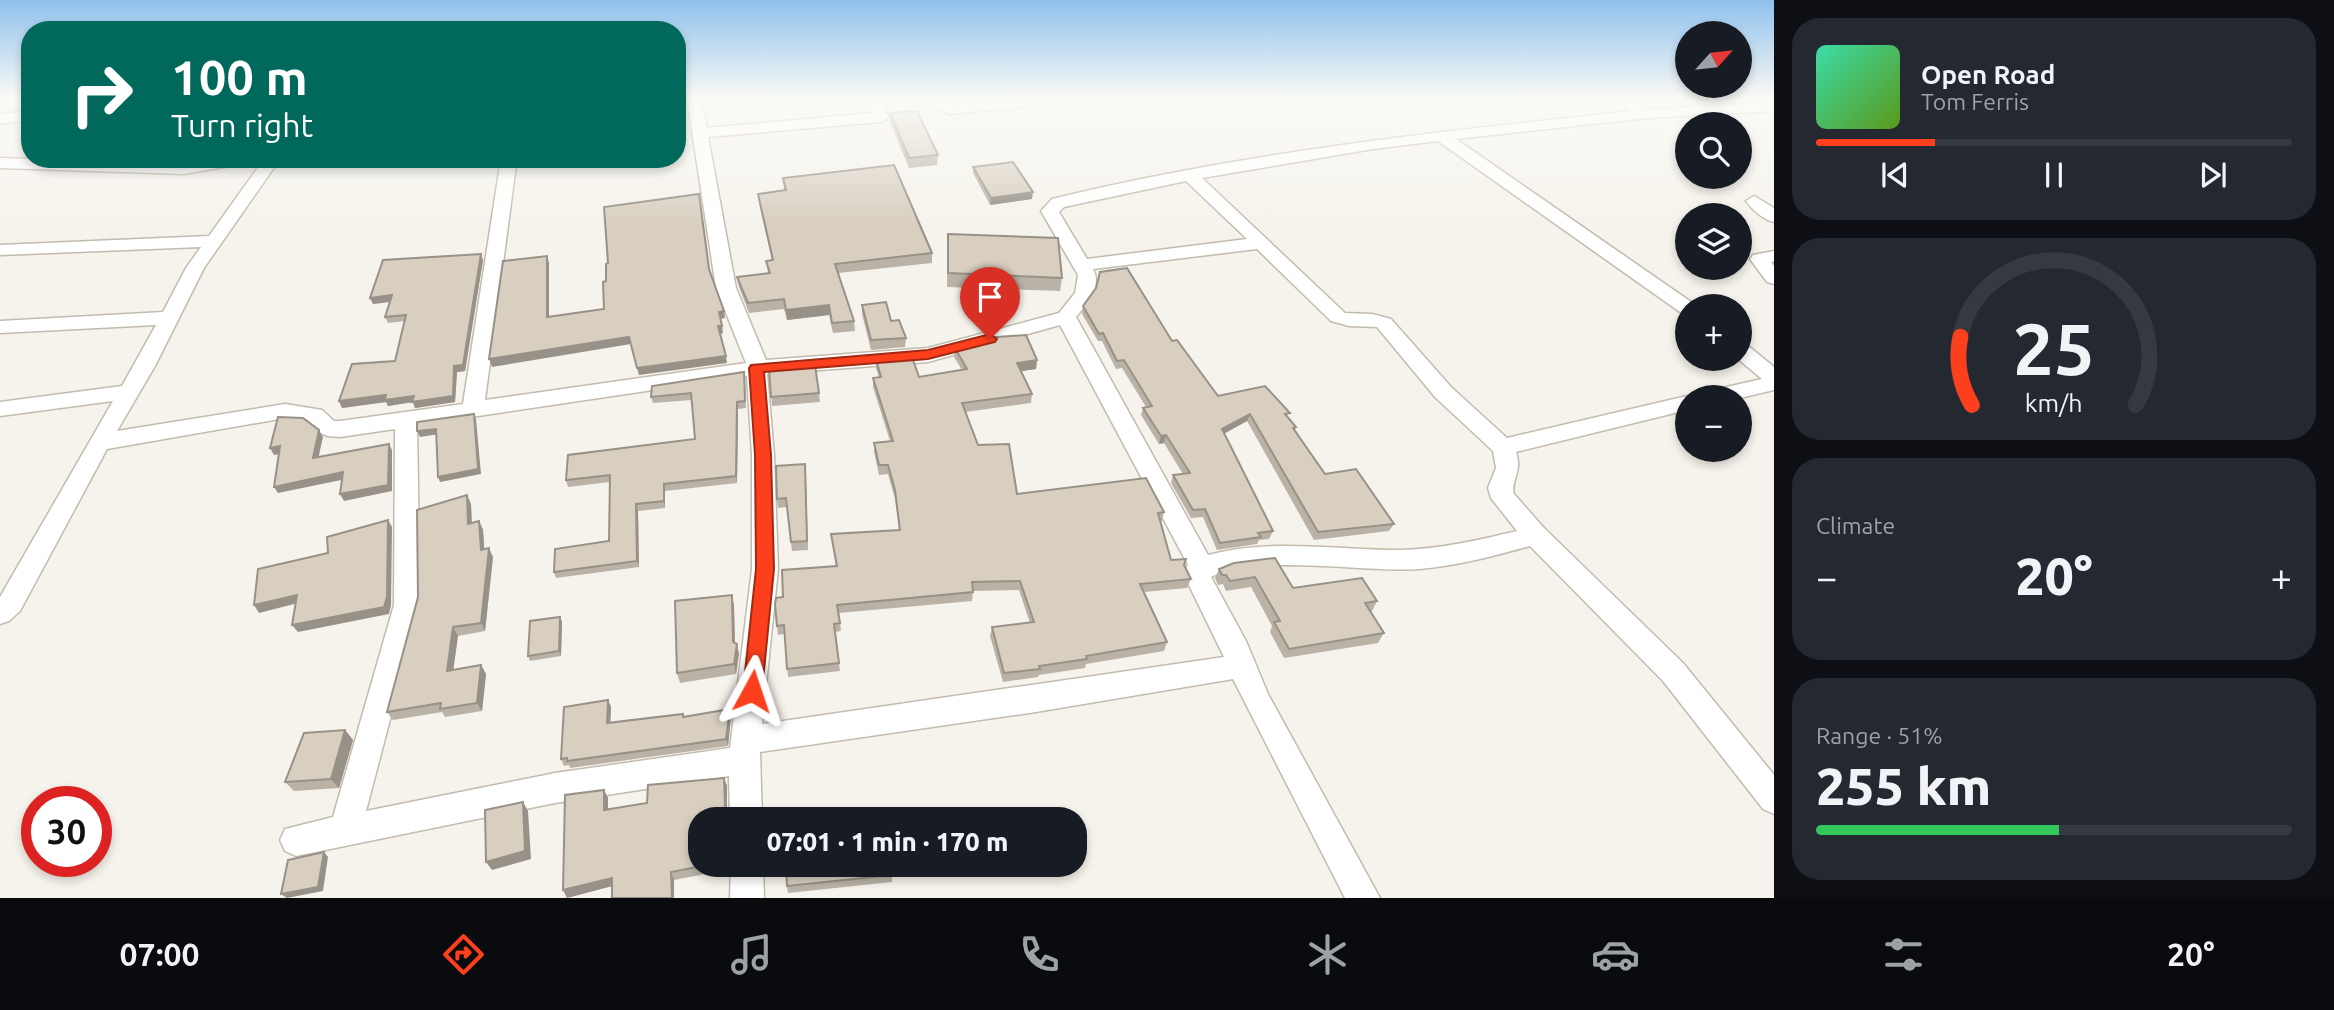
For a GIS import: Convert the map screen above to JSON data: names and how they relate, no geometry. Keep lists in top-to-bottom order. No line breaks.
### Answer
{"north":"top right","page":{"map_buttons":["+","−"],"turn":["100 m","Turn right"],"song":["Open Road","Tom Ferris"],"tile":["Climate",["Range · 51%","255 km"]],"heat":["−","20°","+"],"limit":"30","trip":"07:01 · 1 min · 170 m","tabs":["07:00","20°"],"gauge":["25","km/h"]}}
